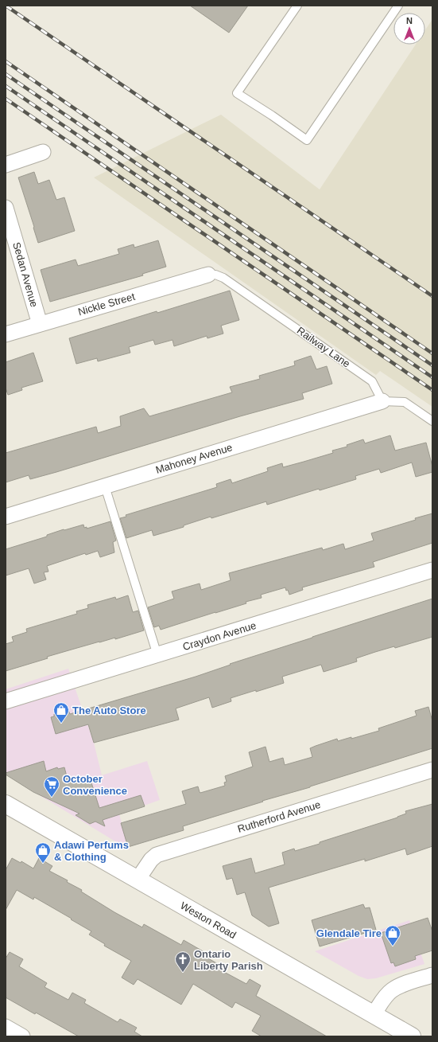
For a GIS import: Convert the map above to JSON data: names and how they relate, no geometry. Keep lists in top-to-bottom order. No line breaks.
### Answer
{"streets":{"main road":["Weston Road"],"street":["Sedan Avenue","Nickle Street","Mahoney Avenue","Craydon Avenue","Rutherford Avenue"],"lane":["Railway Lane"]},"crossings":[["Sedan Avenue","Nickle Street"],["Nickle Street","Railway Lane"],["Railway Lane","Mahoney Avenue"],["Rutherford Avenue","Weston Road"]],"places":{"shop":["The Auto Store","Adawi Perfums & Clothing","Glendale Tire"],"supermarket":["October Convenience"],"church":["Ontario Liberty Parish"]},"north":"top"}
